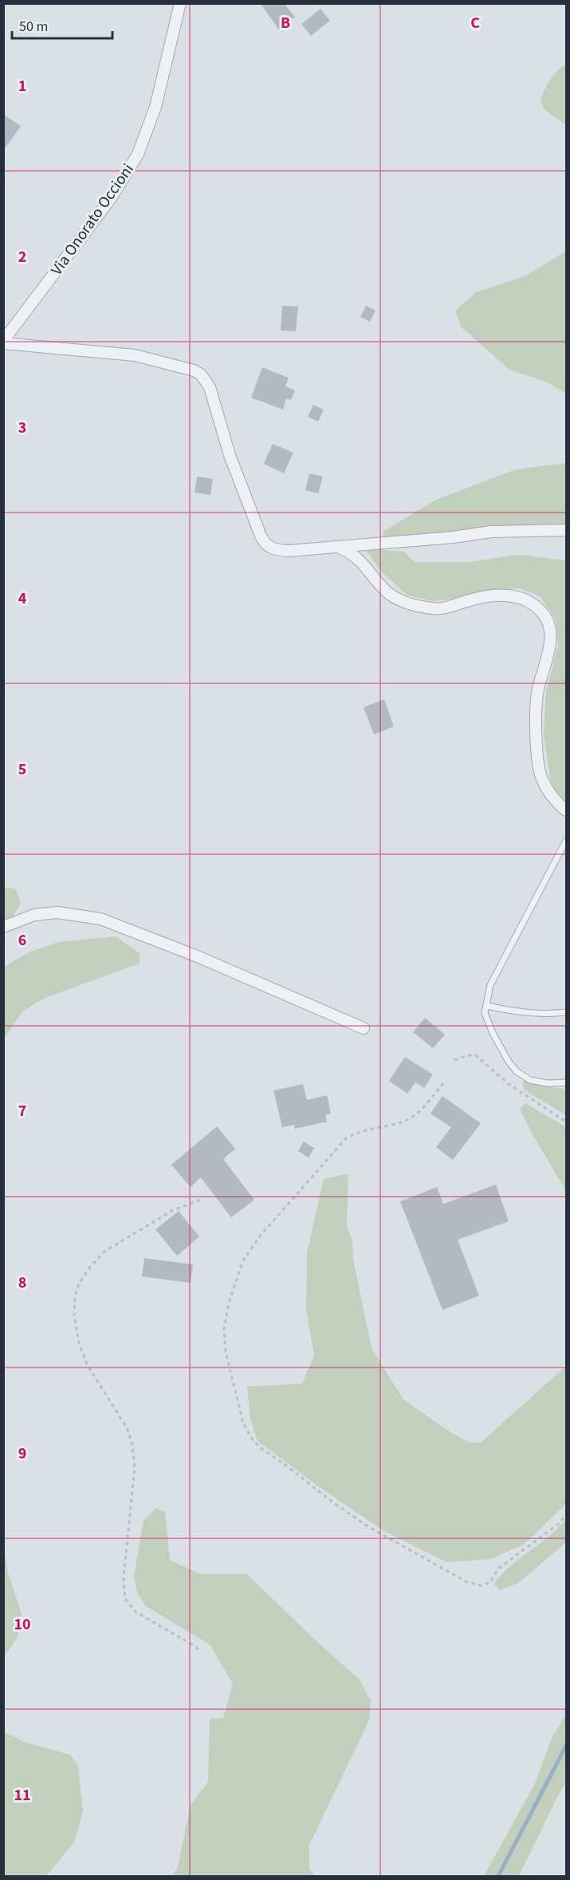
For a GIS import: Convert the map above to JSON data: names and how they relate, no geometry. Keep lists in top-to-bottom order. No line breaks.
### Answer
{"streets":{"street":["Via Onorato Occioni"]},"scale_bar":"50 m","grid":{"columns":["B","C"],"rows":["1","2","3","4","5","6","7","8","9","10","11"]}}
